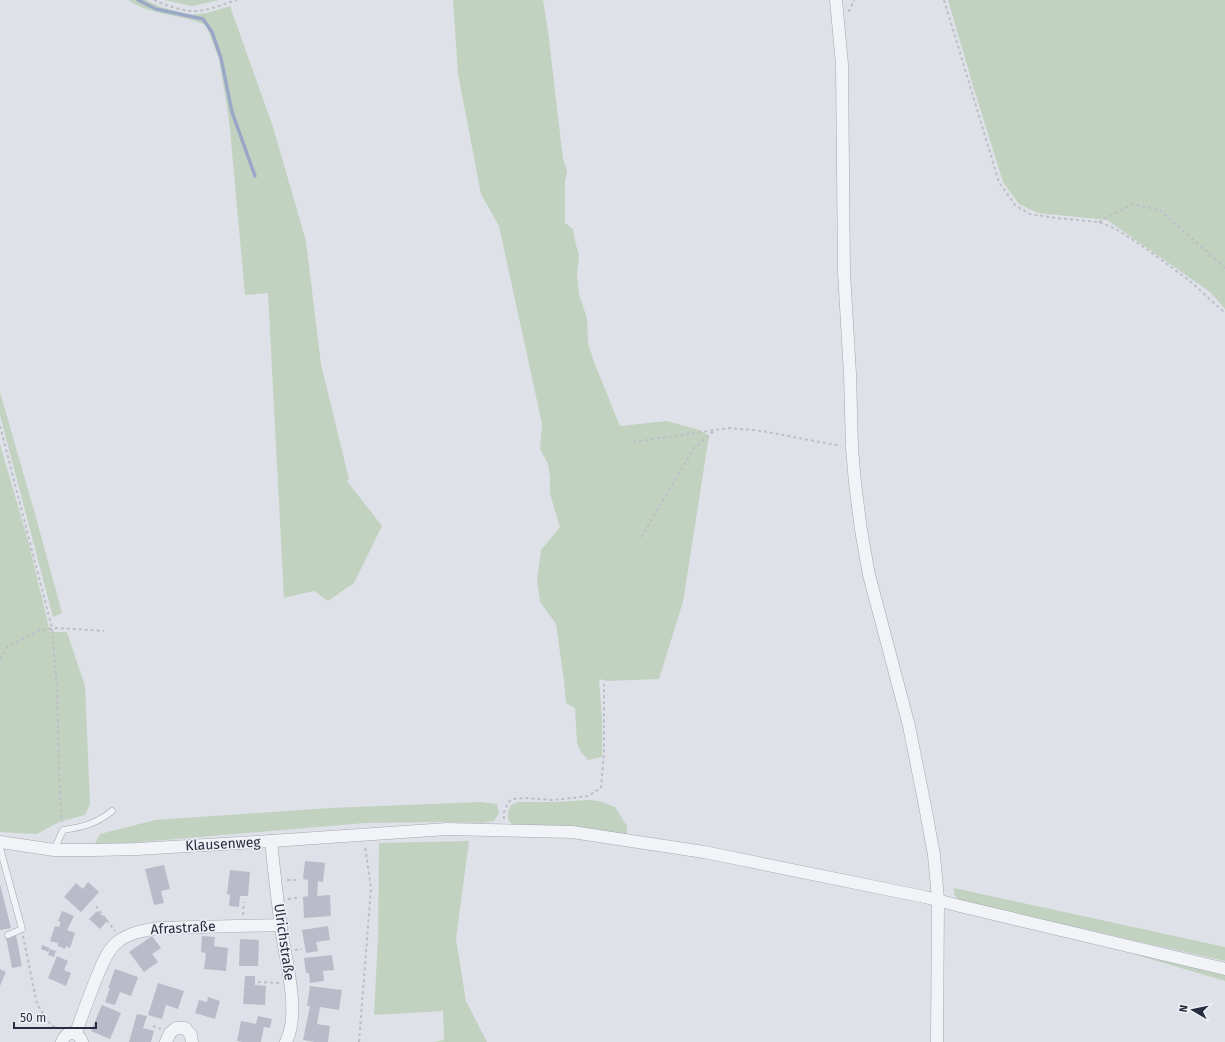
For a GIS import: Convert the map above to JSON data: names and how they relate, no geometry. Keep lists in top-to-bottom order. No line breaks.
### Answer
{"streets":{"street":["Klausenweg","Afrastraße","Ulrichstraße"]},"crossings":[["Klausenweg","Ulrichstraße"],["Afrastraße","Ulrichstraße"]],"scale_bar":"50 m","north":"left"}
